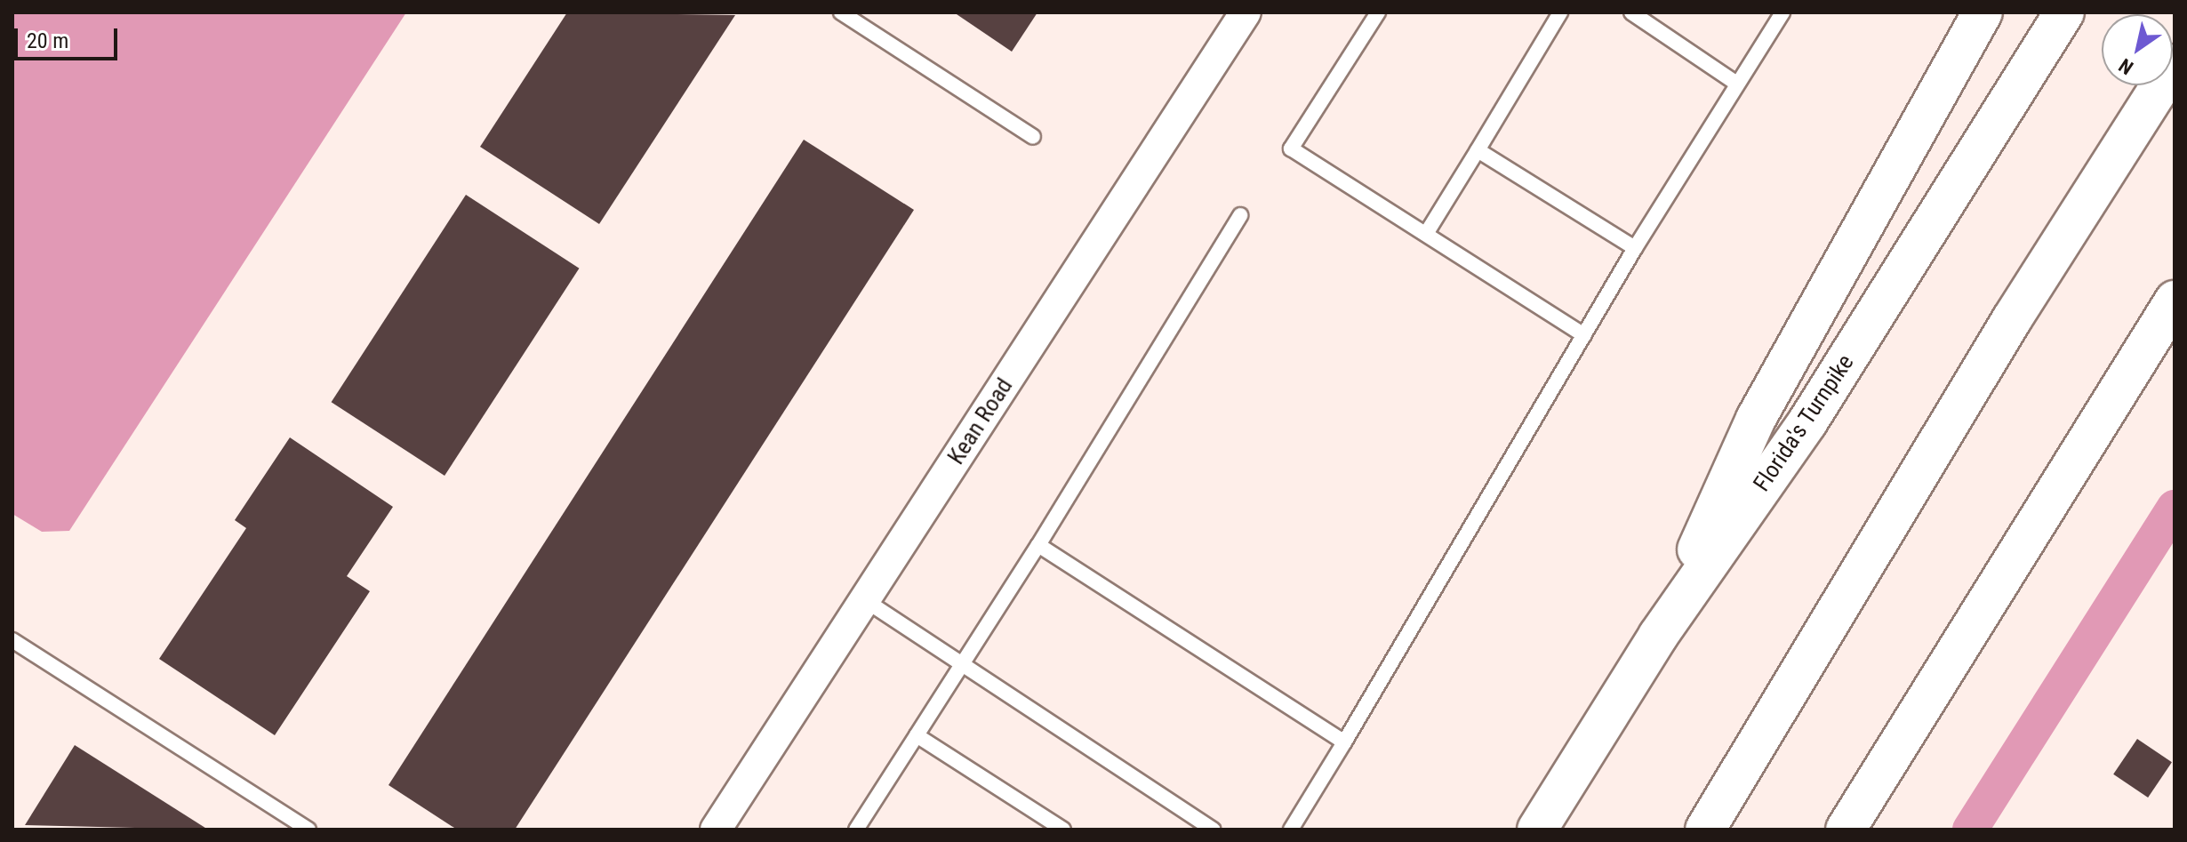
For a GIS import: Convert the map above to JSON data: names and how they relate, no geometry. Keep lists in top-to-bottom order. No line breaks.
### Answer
{"streets":{"highway":["Florida's Turnpike"],"street":["Kean Road"]},"scale_bar":"20 m","north":"bottom left"}
